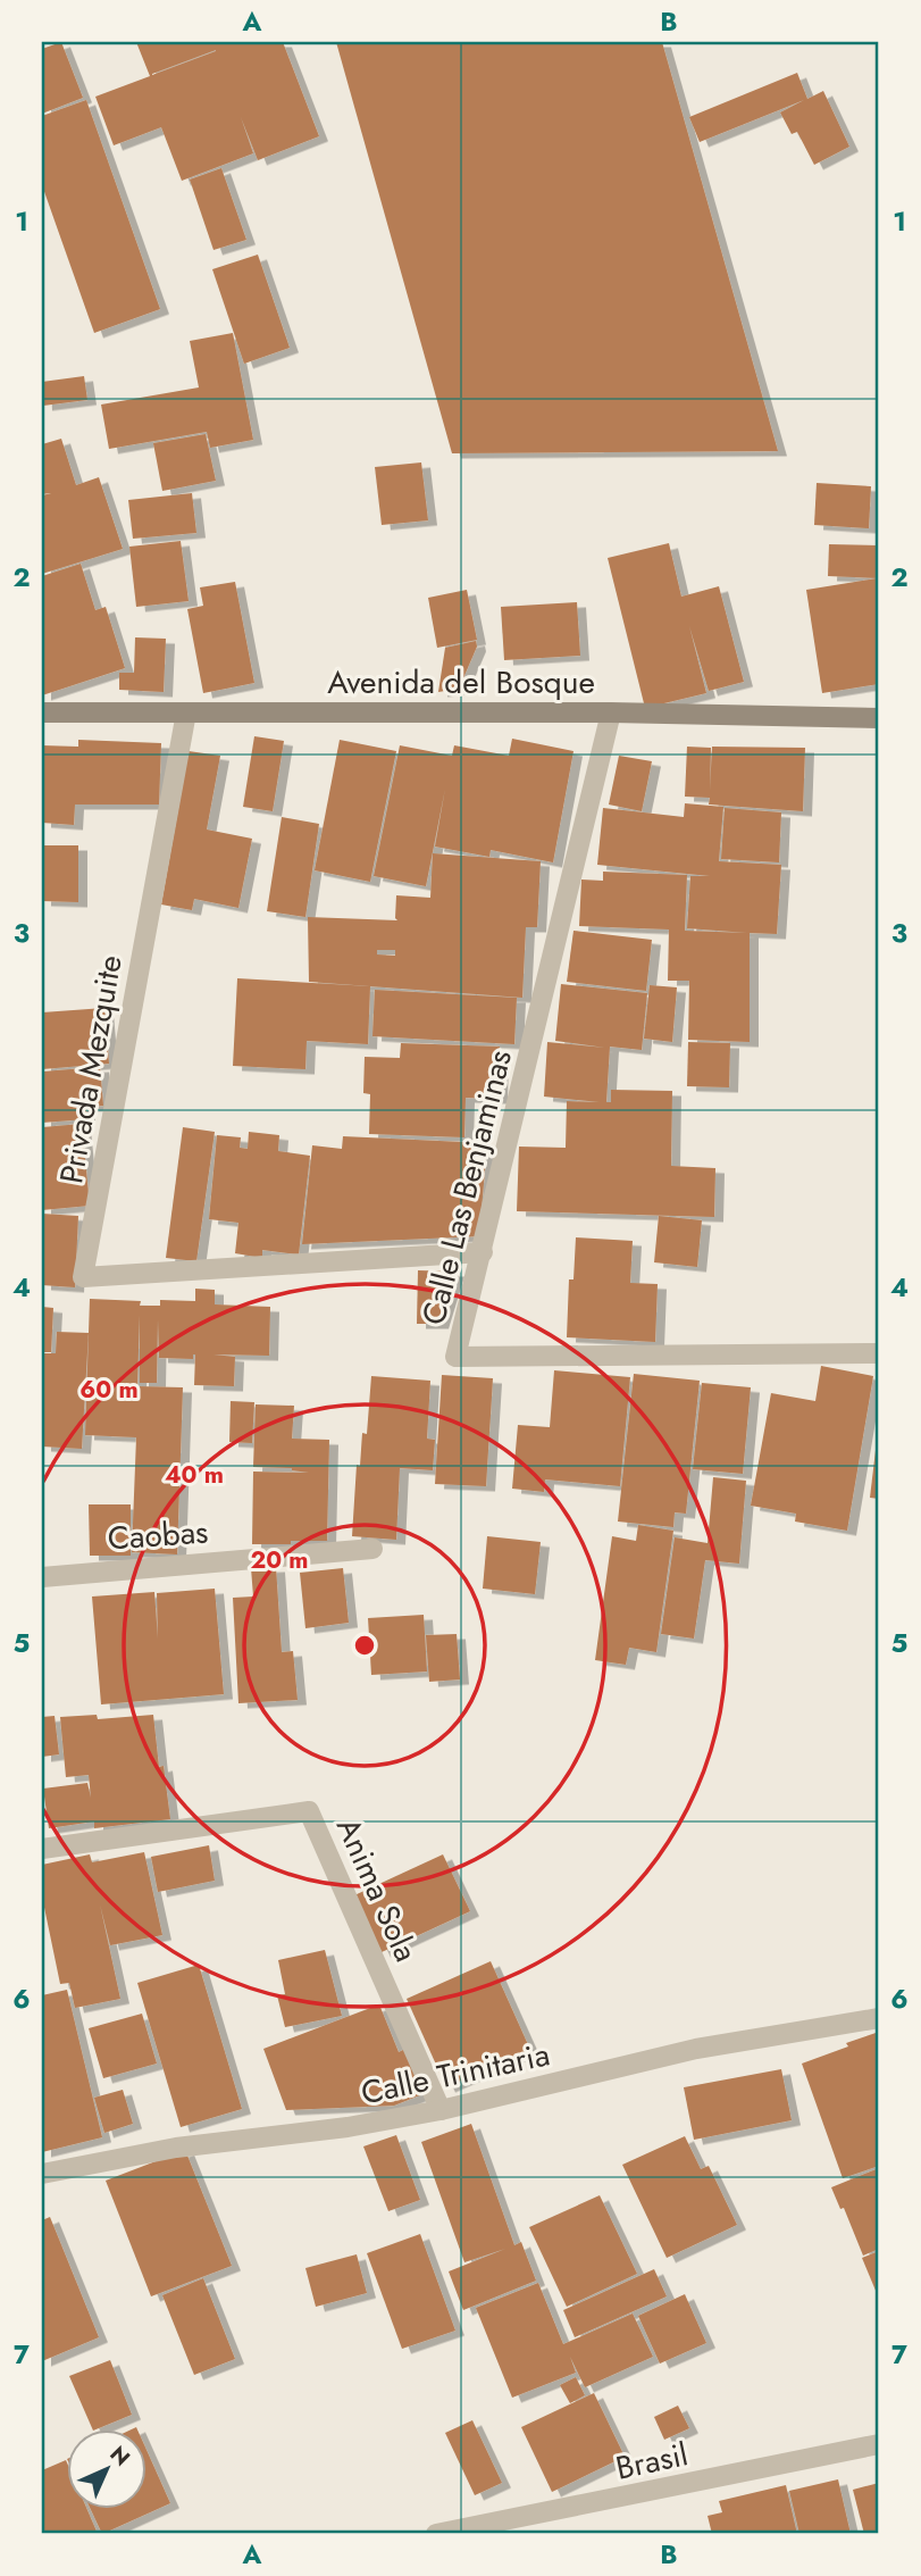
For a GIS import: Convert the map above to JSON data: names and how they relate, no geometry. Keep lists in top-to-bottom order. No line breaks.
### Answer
{"streets":{"street":["Avenida del Bosque","Privada Mezquite","Calle Las Benjaminas","Caobas","Anima Sola","Calle Trinitaria","Brasil"]},"crossings":[["Avenida del Bosque","Privada Mezquite"],["Avenida del Bosque","Calle Las Benjaminas"],["Privada Mezquite","Calle Las Benjaminas"],["Anima Sola","Calle Trinitaria"]],"north":"top right","grid":{"columns":["A","B"],"rows":["1","2","3","4","5","6","7"]},"rings":["60 m","40 m","20 m"]}
